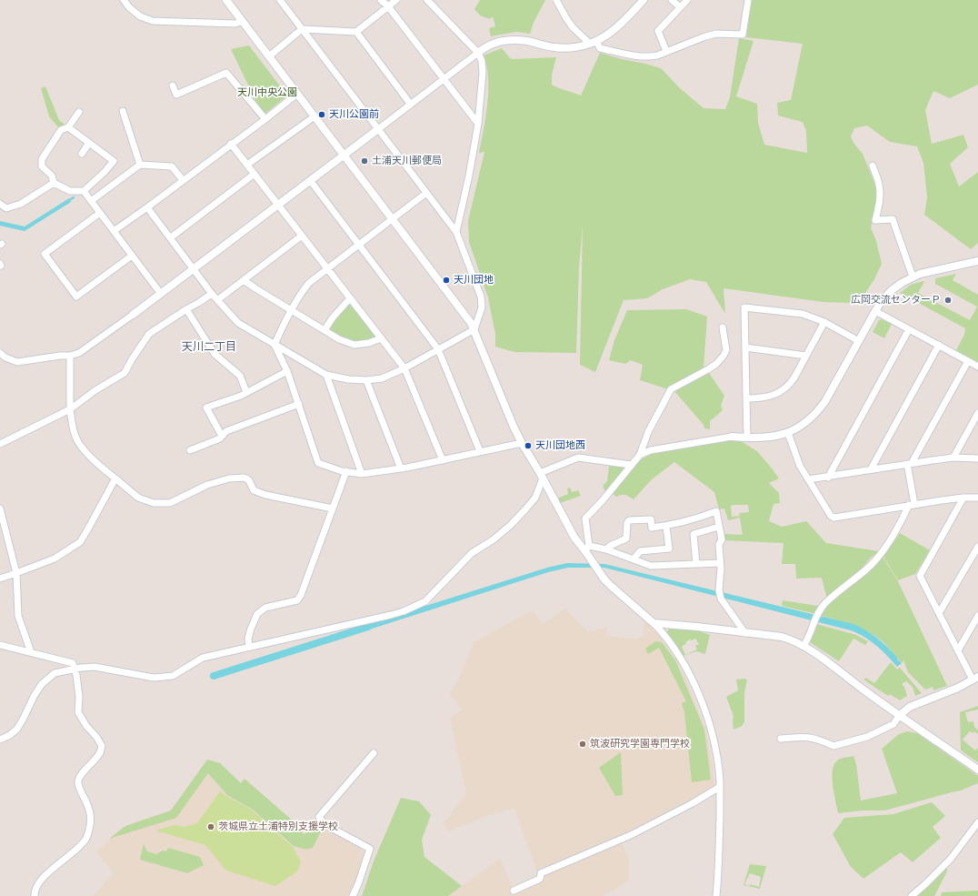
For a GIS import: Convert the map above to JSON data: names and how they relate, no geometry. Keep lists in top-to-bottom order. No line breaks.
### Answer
{"districts":["天川二丁目"],"parks":["天川中央公園"],"places":["天川公園前","土浦天川郵便局","天川団地","広岡交流センターＰ","天川団地西","筑波研究学園専門学校","茨城県立土浦特別支援学校"]}
